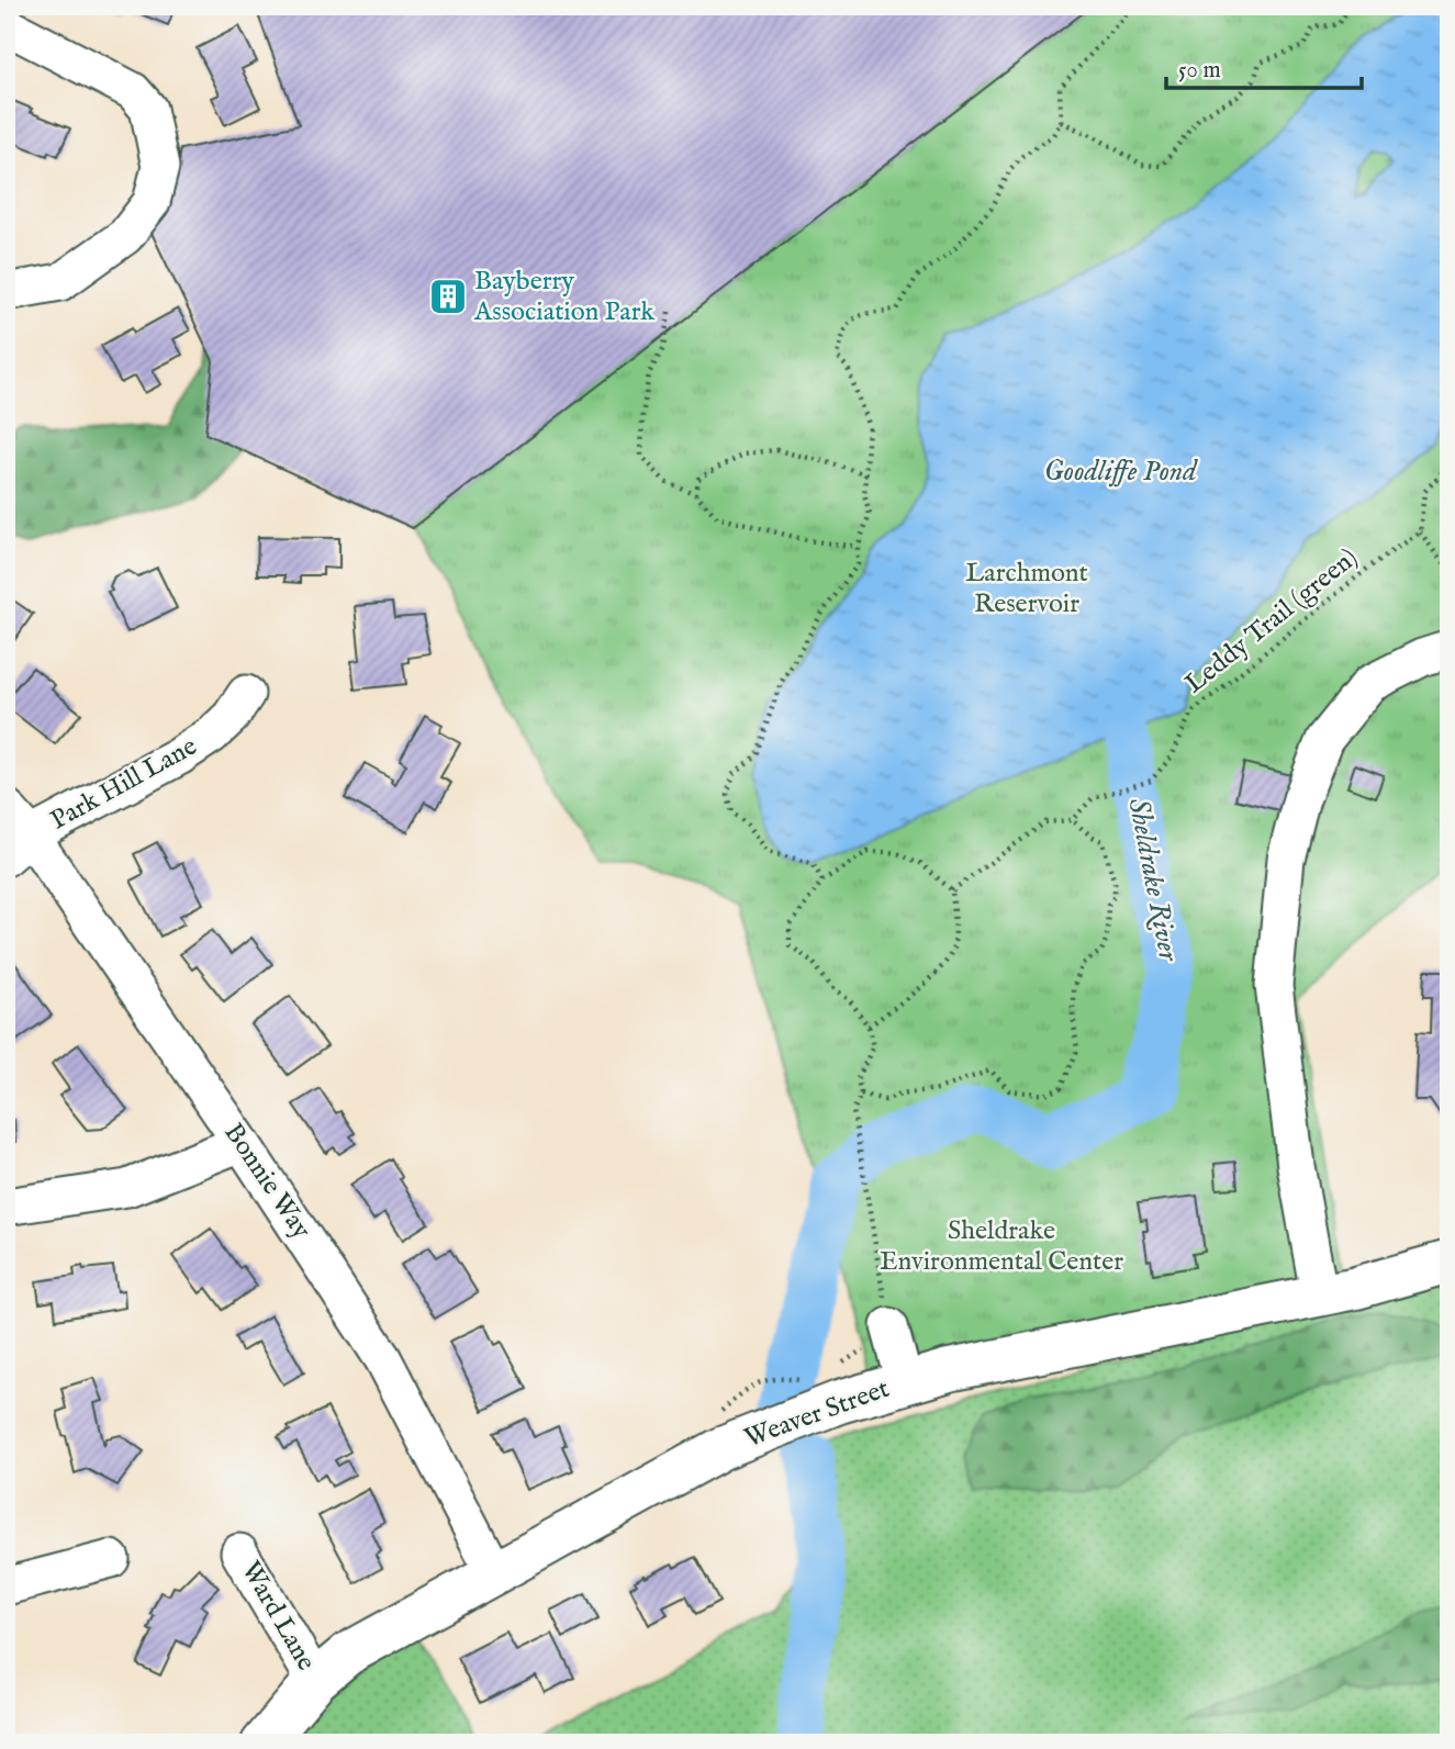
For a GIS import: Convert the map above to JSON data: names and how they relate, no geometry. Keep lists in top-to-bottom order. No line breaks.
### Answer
{"streets":{"main road":["Weaver Street"],"street":["Park Hill Lane","Bonnie Way","Ward Lane"],"path":["Leddy Trail (green)"]},"crossings":[["Park Hill Lane","Bonnie Way"],["Bonnie Way","Weaver Street"],["Weaver Street","Ward Lane"]],"water":["Goodliffe Pond","Sheldrake River"],"parks":["Larchmont Reservoir","Sheldrake Environmental Center"],"places":{"building":["Bayberry Association Park"]},"scale_bar":"50 m"}
